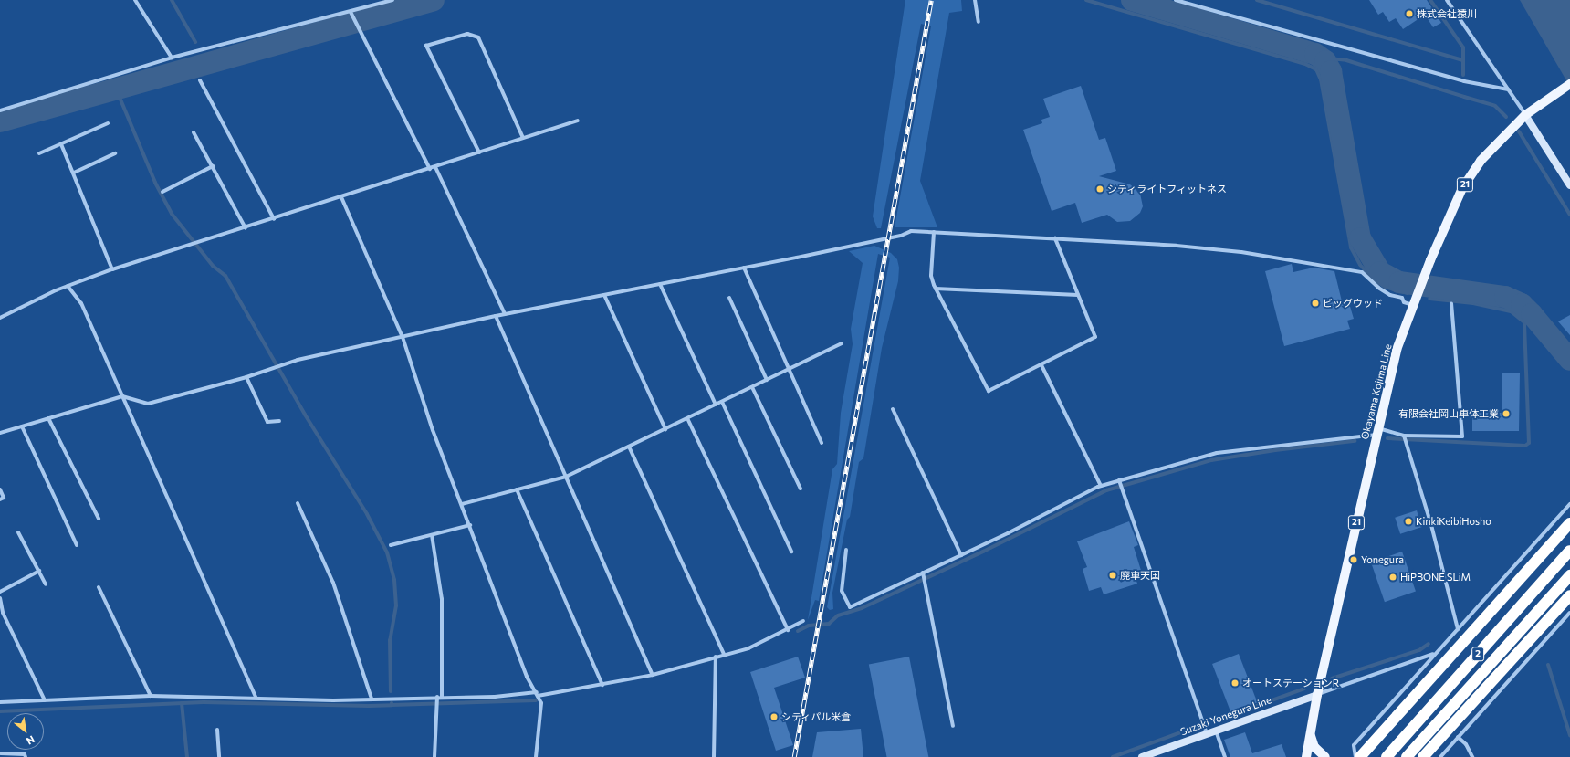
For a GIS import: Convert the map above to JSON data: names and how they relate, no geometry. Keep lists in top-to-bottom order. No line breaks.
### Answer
{"streets":{"highway":["2"],"main road":["21","Okayama Kojima Line","Suzaki Yonegura Line"]},"crossings":[["Okayama Kojima Line","Suzaki Yonegura Line"]],"places":["株式会社猿川","シティライトフィットネス","ビッグウッド","有限会社岡山車体工業","KinkiKeibiHosho","Yonegura","廃車天国","HiPBONE SLiM","オートステーションR","シティパル米倉"],"north":"bottom right"}
